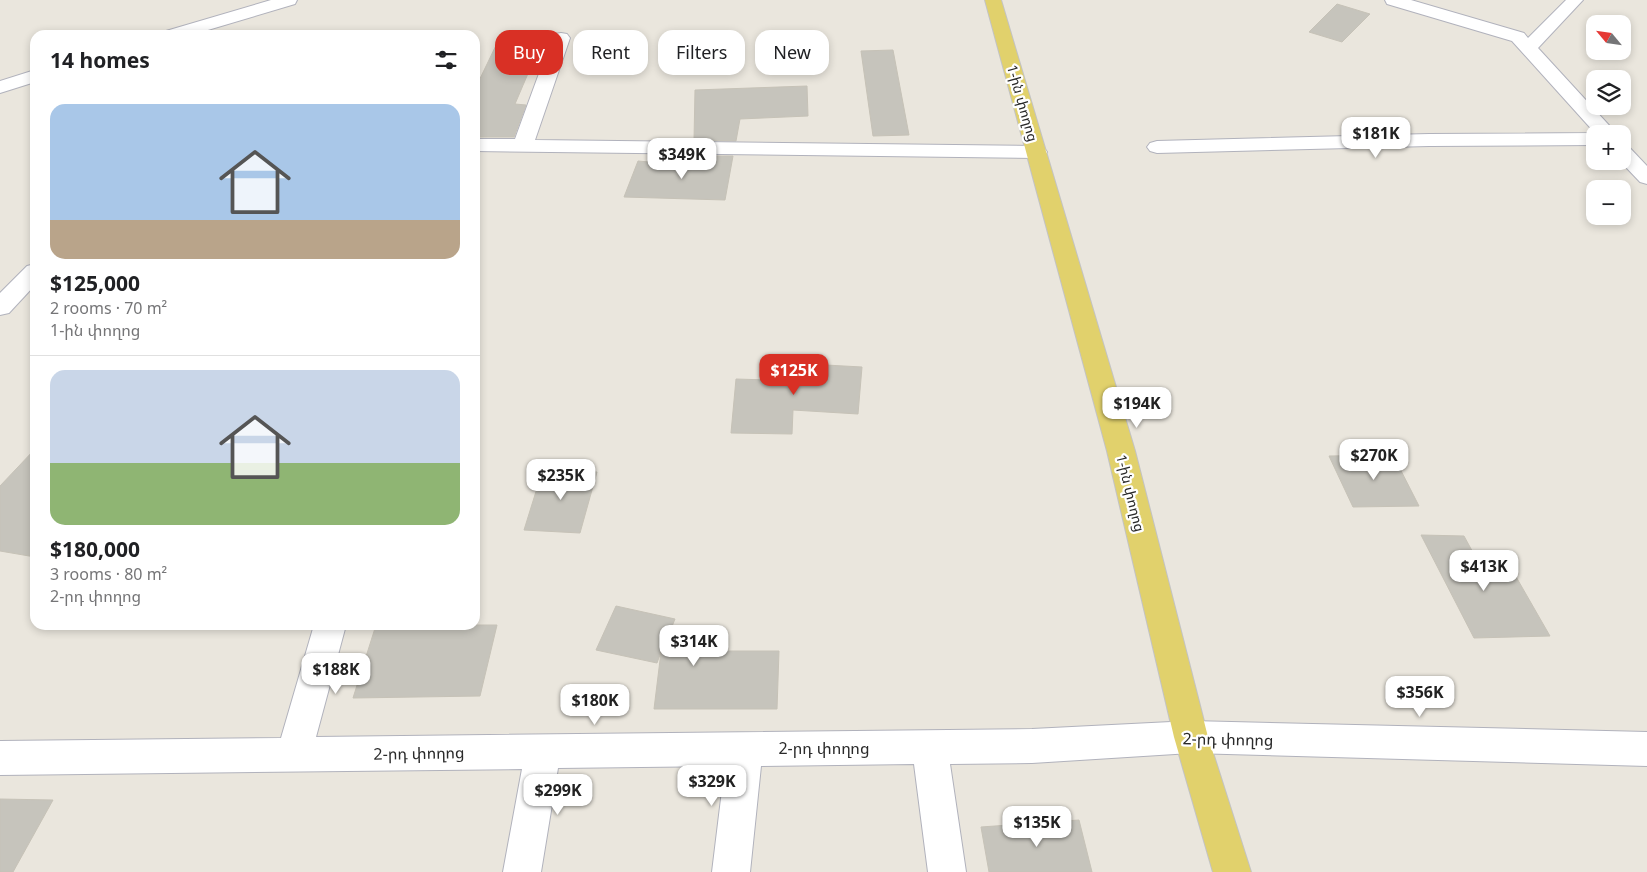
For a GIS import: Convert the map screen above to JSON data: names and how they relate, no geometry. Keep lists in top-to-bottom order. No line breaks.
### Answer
{"streets":{"main road":["1-ին փողոց"],"street":["2-րդ փողոց"]},"crossings":[["1-ին փողոց","2-րդ փողոց"]],"north":"top left","page":{"map_buttons":["+","−"],"chip":["Buy","Rent","Filters","New"],"heading":"14 homes","list":[{"name":"$125,000","note":"2 rooms · 70 m² · 1-ին փողոց"},{"name":"$180,000","note":"3 rooms · 80 m² · 2-րդ փողոց"}],"price":["$181K","$349K","$125K","$194K","$270K","$235K","$413K","$314K","$188K","$356K","$180K","$329K","$299K","$135K"]}}
